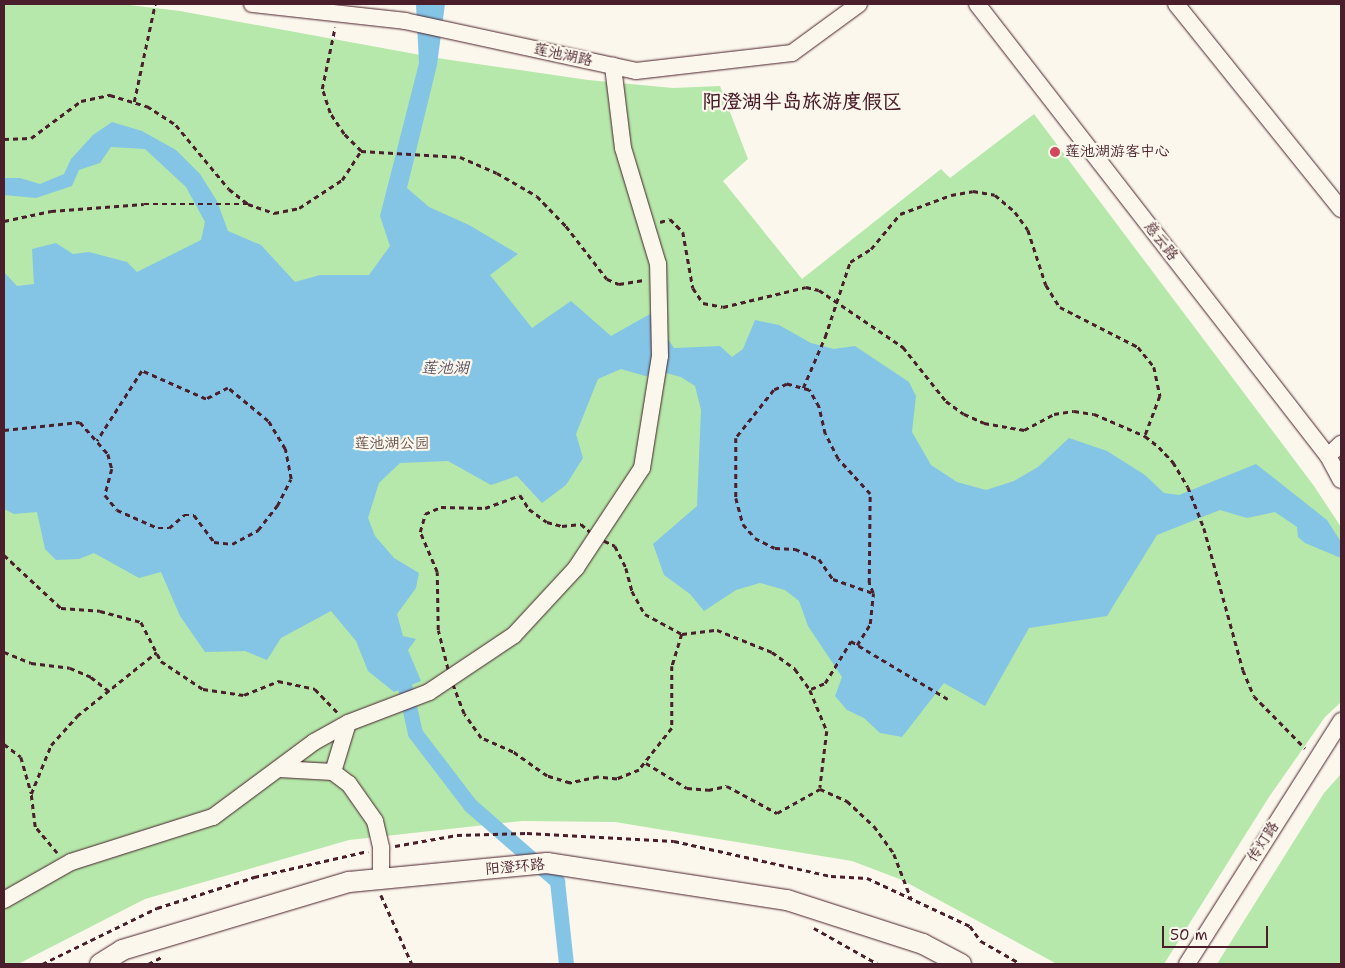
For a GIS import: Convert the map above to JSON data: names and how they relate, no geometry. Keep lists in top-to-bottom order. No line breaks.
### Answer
{"streets":{"main road":["阳澄环路"],"street":["莲池湖路","慈云路","传灯路"]},"districts":["阳澄湖半岛旅游度假区"],"water":["莲池湖"],"parks":["莲池湖公园"],"places":["莲池湖游客中心"],"scale_bar":"50 m"}
